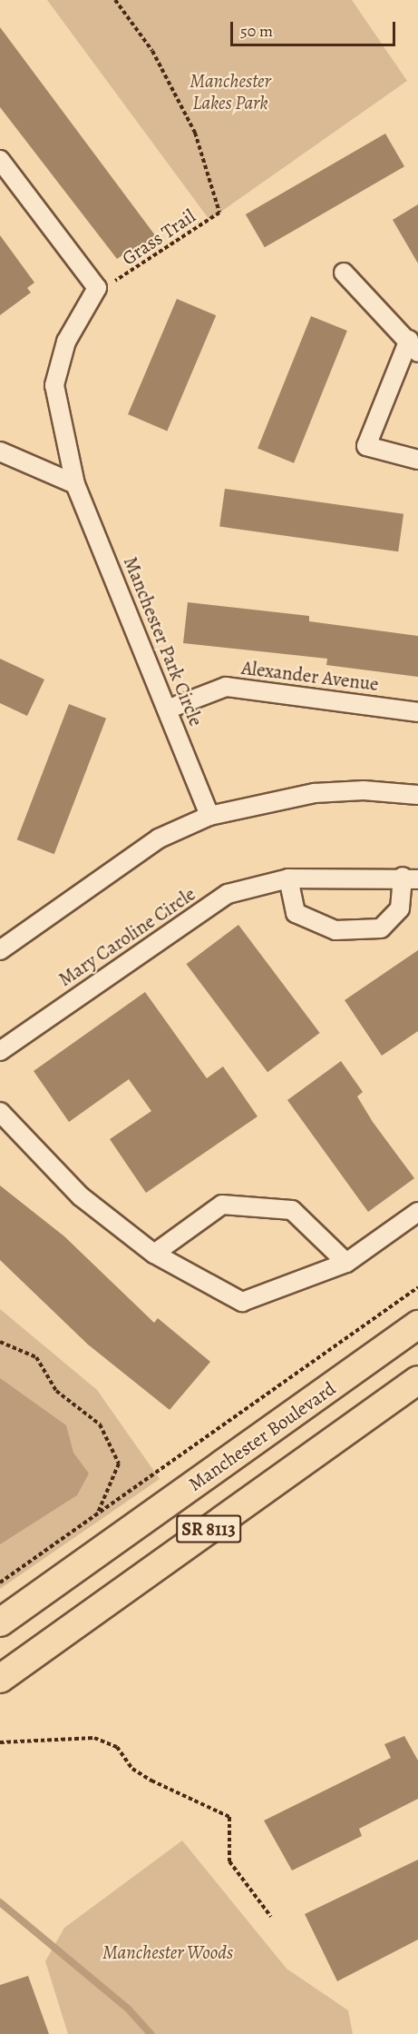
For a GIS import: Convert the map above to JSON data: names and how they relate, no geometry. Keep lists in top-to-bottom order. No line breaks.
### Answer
{"streets":{"main road":["Manchester Boulevard","SR 8113"],"street":["Manchester Park Circle","Alexander Avenue","Mary Caroline Circle"],"path":["Grass Trail"]},"crossings":[["Manchester Park Circle","Alexander Avenue"]],"parks":["Manchester Lakes Park","Manchester Woods"],"scale_bar":"50 m"}
